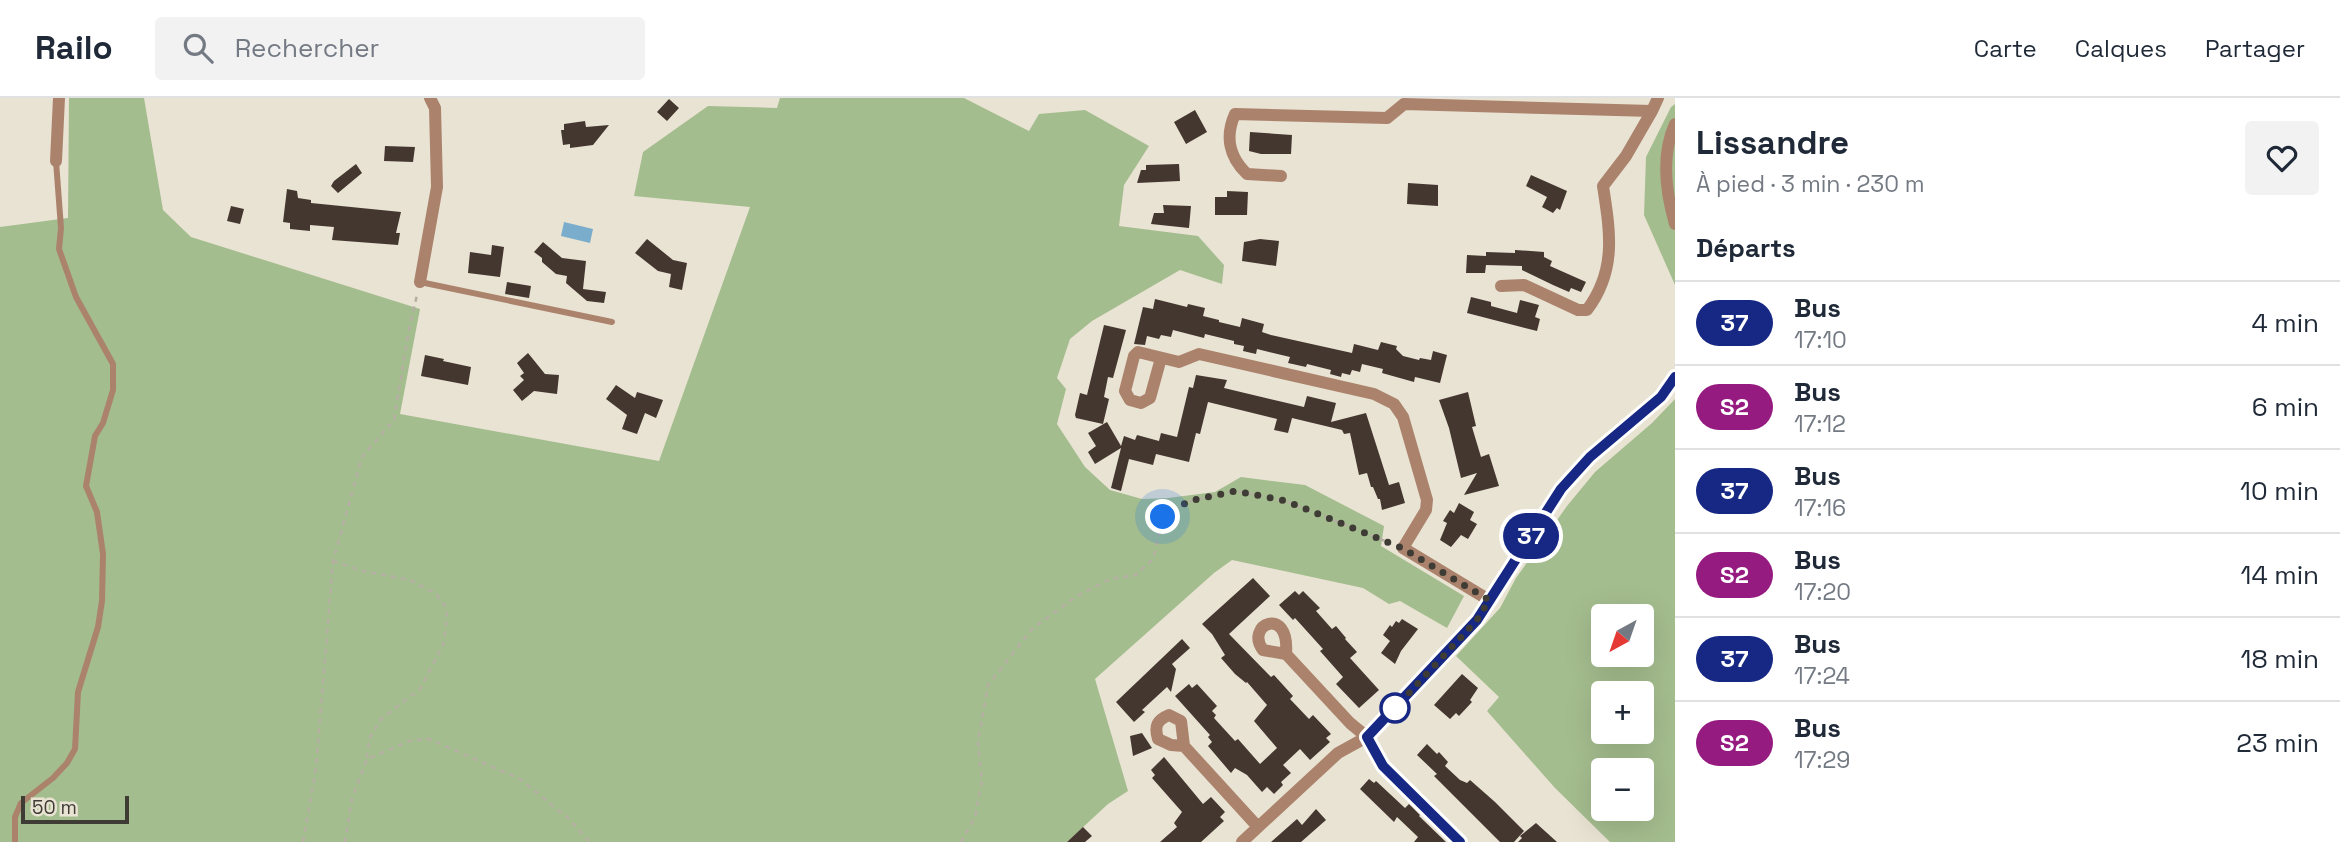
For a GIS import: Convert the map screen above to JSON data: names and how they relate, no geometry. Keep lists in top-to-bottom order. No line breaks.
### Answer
{"lines":["bus line 37"],"scale_bar":"50 m","north":"bottom left","page":{"header":"Railo","search":"Rechercher","nav":["Carte","Calques","Partager"],"on_map":"37","heading":[["Lissandre","À pied · 3 min · 230 m"],"Départs"],"list":[{"mark":"37","name":"Bus","note":"17:10","value":"4 min"},{"mark":"S2","name":"Bus","note":"17:12","value":"6 min"},{"mark":"37","name":"Bus","note":"17:16","value":"10 min"},{"mark":"S2","name":"Bus","note":"17:20","value":"14 min"},{"mark":"37","name":"Bus","note":"17:24","value":"18 min"},{"mark":"S2","name":"Bus","note":"17:29","value":"23 min"}],"map_buttons":["+","−"],"scale":"50 m"}}
